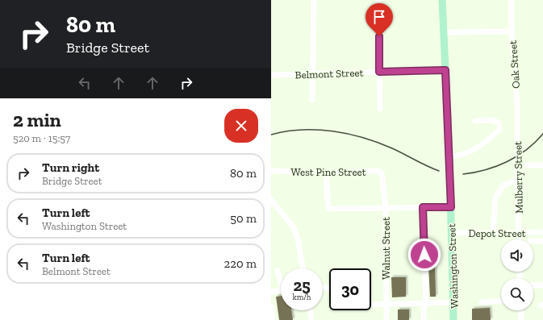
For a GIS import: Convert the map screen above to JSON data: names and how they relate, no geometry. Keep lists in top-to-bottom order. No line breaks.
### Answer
{"streets":{"main road":["Washington Street"],"street":["Oak Street","Belmont Street","West Pine Street","Mulberry Street","Depot Street","Walnut Street"]},"crossings":[["Oak Street","Mulberry Street"],["Belmont Street","Washington Street"],["West Pine Street","Walnut Street"],["Mulberry Street","Depot Street"],["Depot Street","Washington Street"]],"page":{"turn":["80 m","Bridge Street"],"heading":["2 min","520 m · 15:57"],"list":[{"name":"Turn right","note":"Bridge Street","value":"80 m"},{"name":"Turn left","note":"Washington Street","value":"50 m"},{"name":"Turn left","note":"Belmont Street","value":"220 m"}],"speed":"25 km/h","limit":"30"}}
